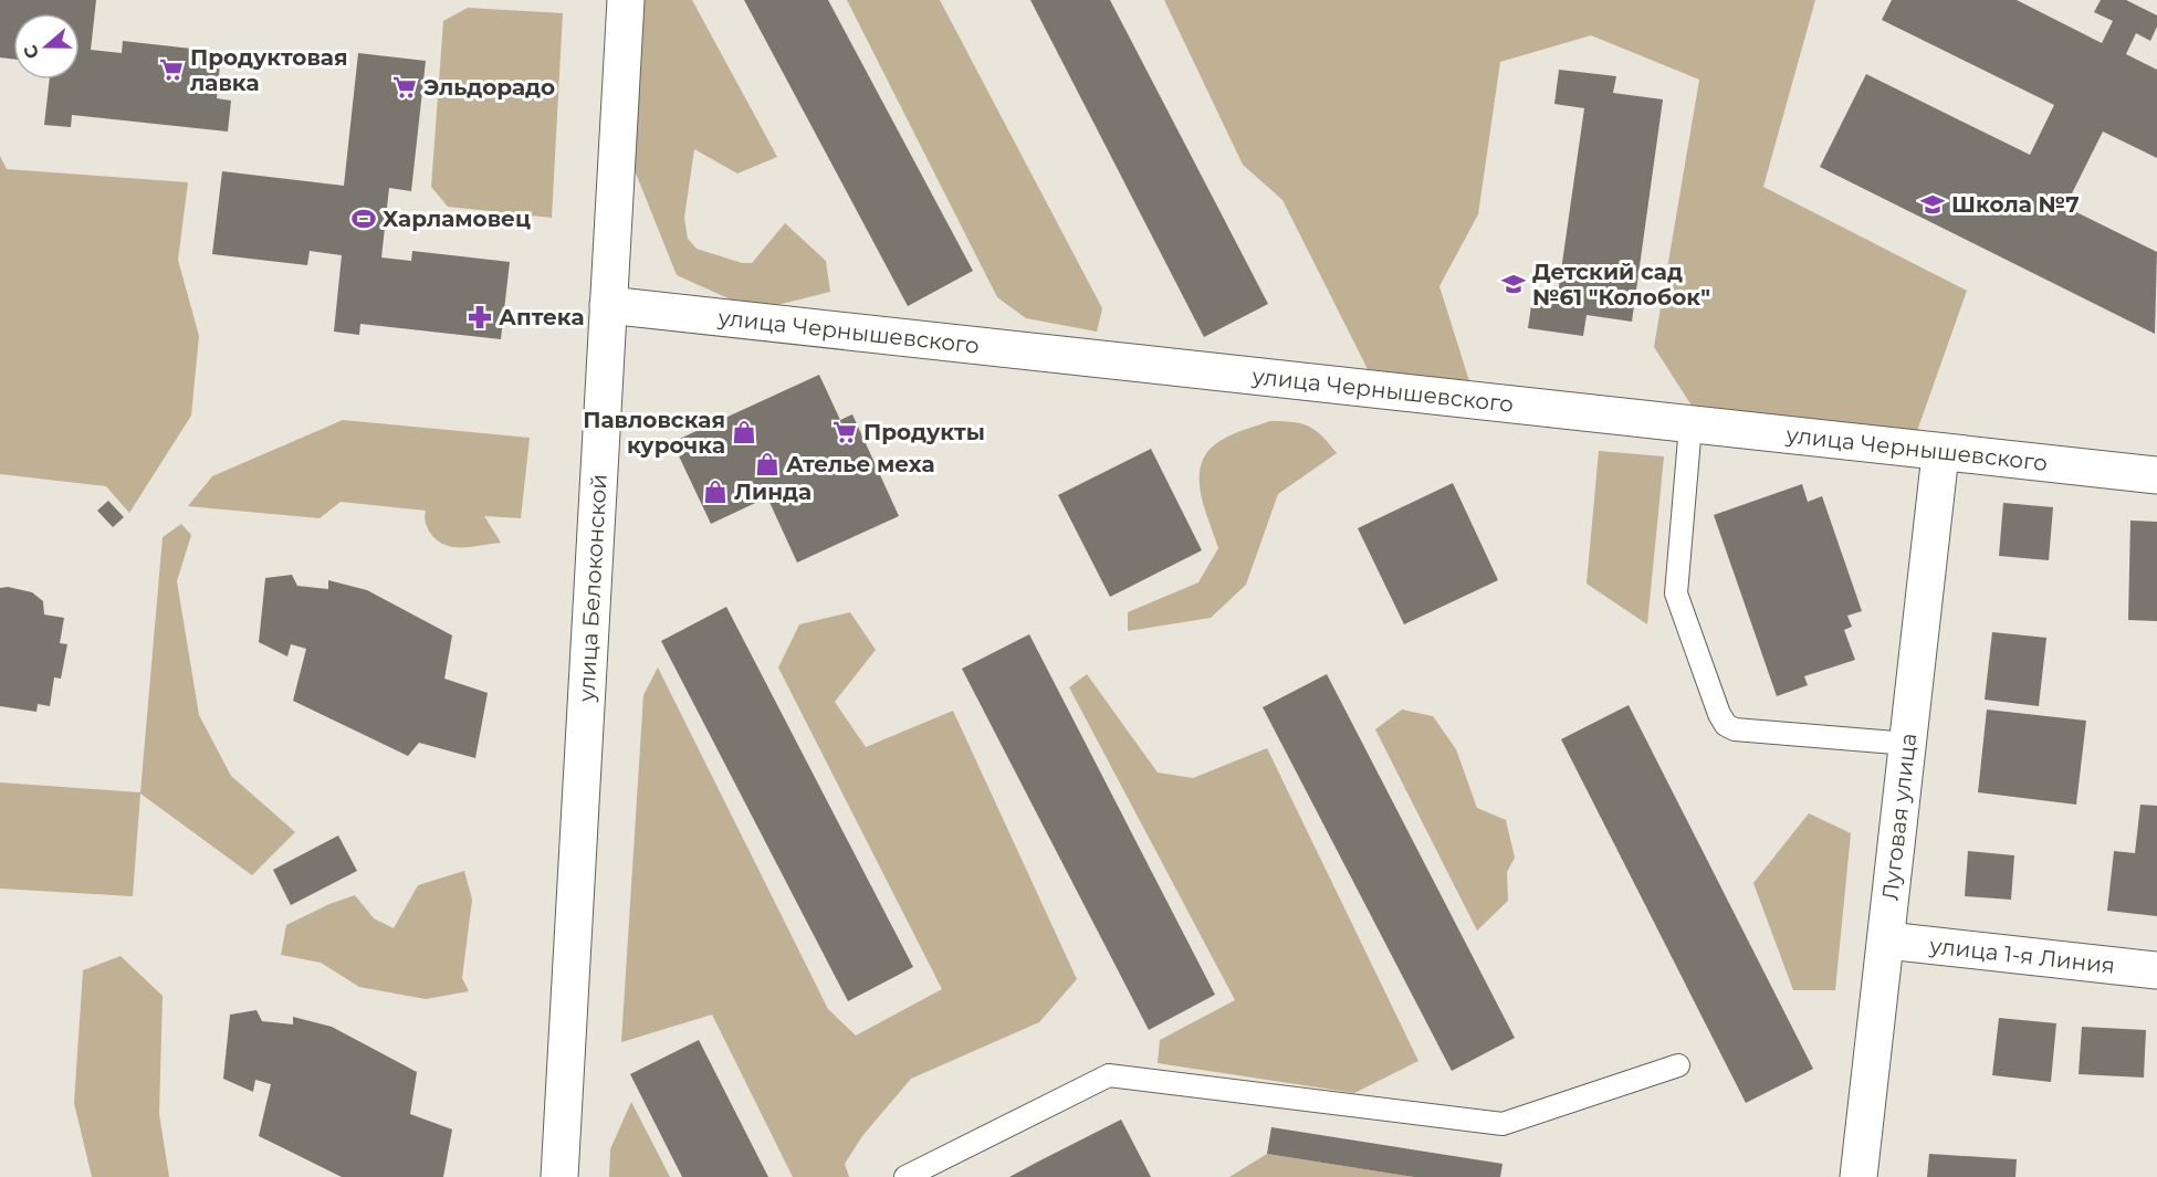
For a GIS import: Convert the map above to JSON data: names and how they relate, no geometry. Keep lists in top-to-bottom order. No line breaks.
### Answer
{"streets":{"street":["улица Чернышевского","улица Белоконской","Луговая улица","улица 1-я Линия"]},"crossings":[["улица Чернышевского","улица Белоконской"],["улица Чернышевского","Луговая улица"],["Луговая улица","улица 1-я Линия"]],"places":{"supermarket":["Продуктовая лавка","Эльдорадо","Продукты"],"school or university":["Школа №7","Детский сад №61 \"Колобок\""],"sports":["Харламовец"],"pharmacy":["Аптека"],"shop":["Павловская курочка","Ателье меха","Линда"]},"north":"left"}
